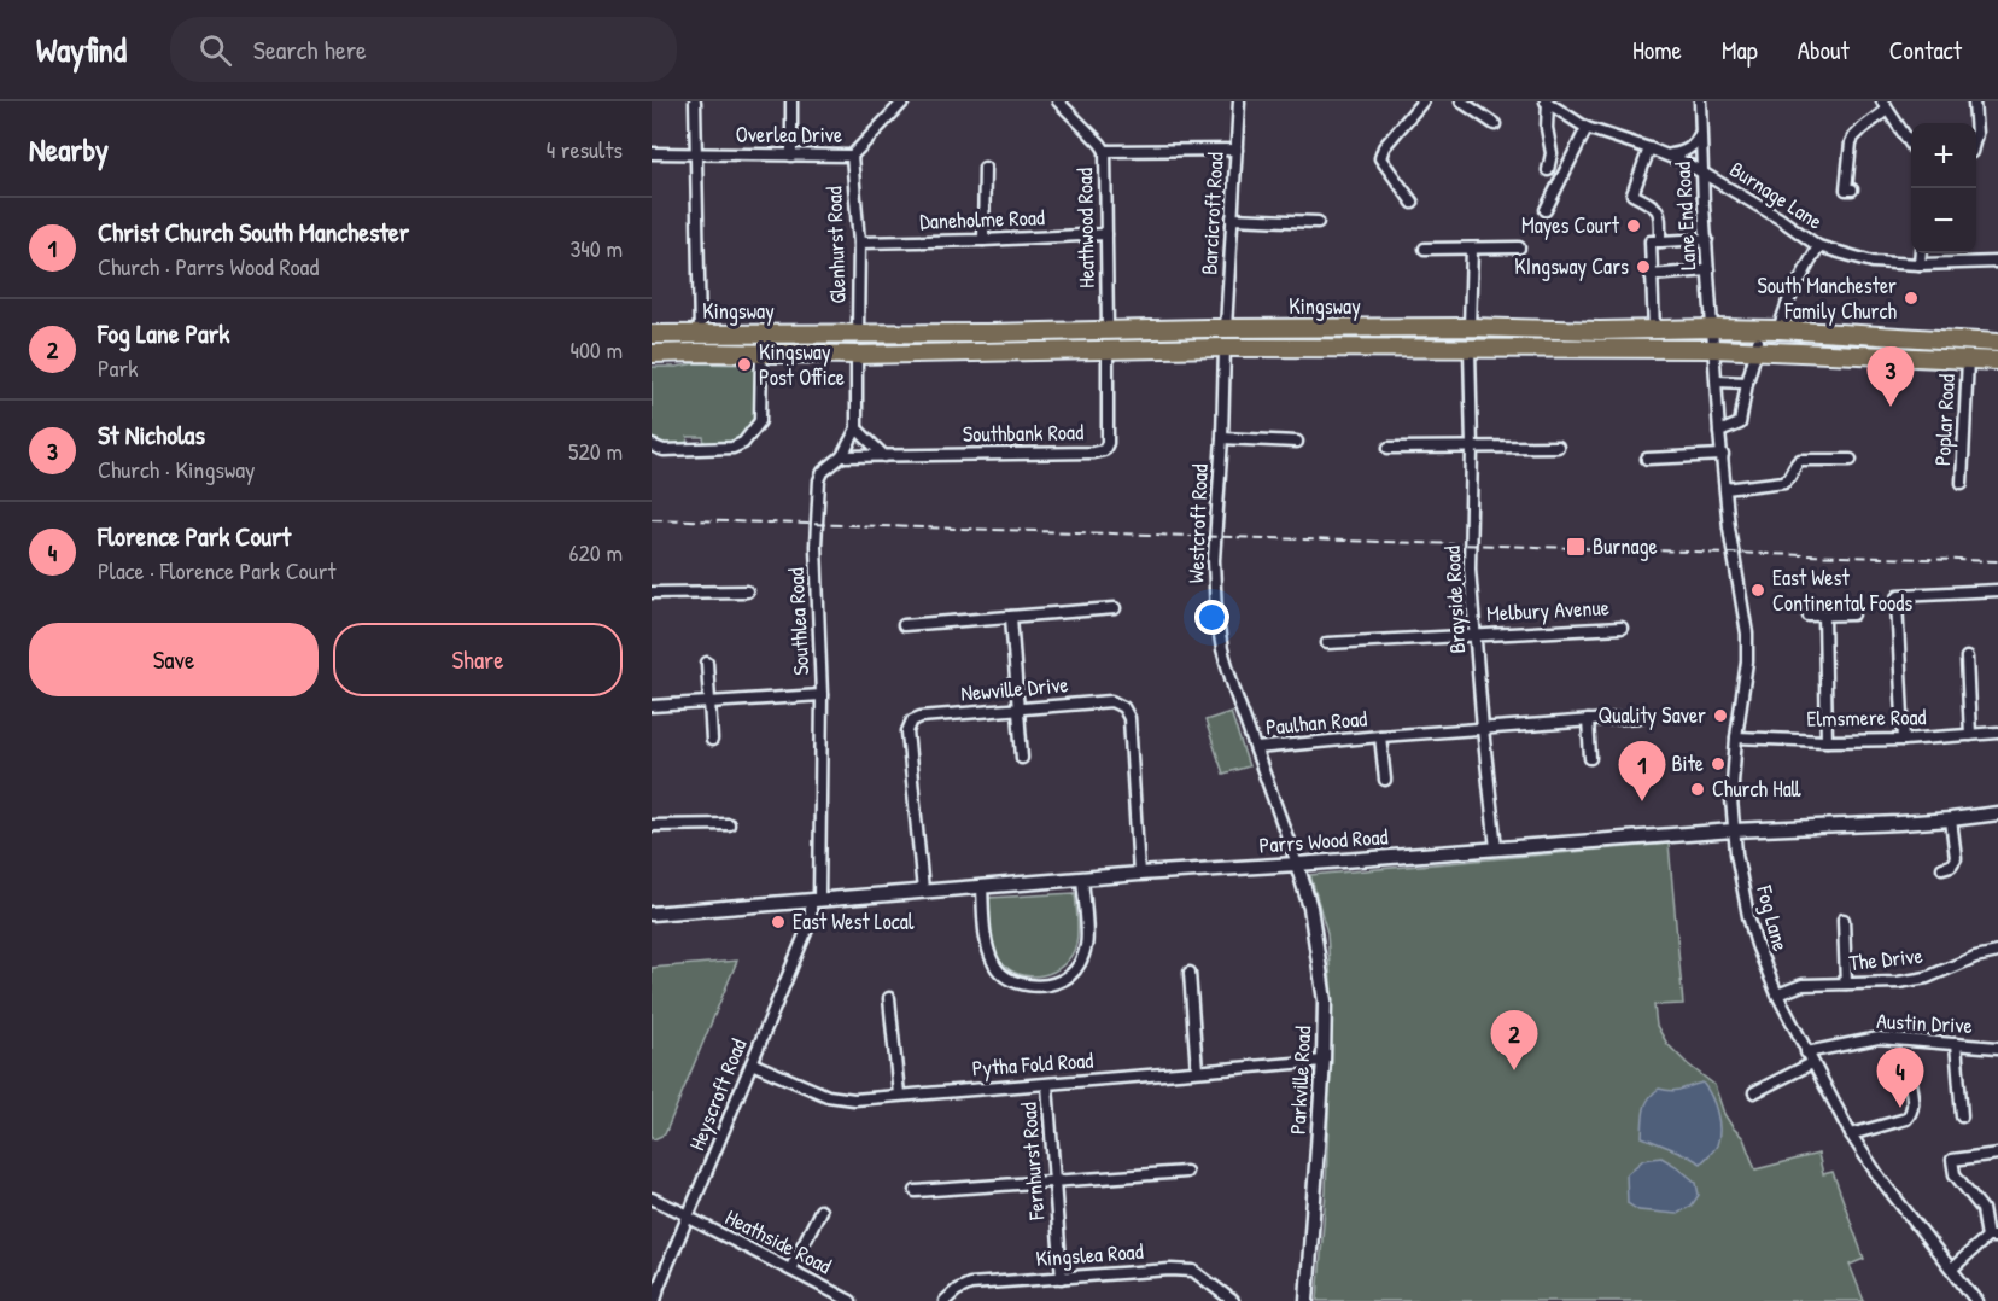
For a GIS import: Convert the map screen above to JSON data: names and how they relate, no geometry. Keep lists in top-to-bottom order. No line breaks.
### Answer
{"streets":{"highway":["Kingsway"],"street":["Overlea Drive","Burnage Lane","Barcicroft Road","Lane End Road","Daneholme Road","Heathwood Road","Glenhurst Road","Poplar Road","Southbank Road","Westcroft Road","Brayside Road","Melbury Avenue","Southlea Road","Newville Drive","Elmsmere Road","Paulhan Road","Parrs Wood Road","Fog Lane","The Drive","Austin Drive","Pytha Fold Road","Parkville Road","Heyscroft Road","Fernhurst Road","Heathside Road","Kingslea Road"]},"crossings":[["Overlea Drive","Glenhurst Road"],["Burnage Lane","Lane End Road"],["Barcicroft Road","Kingsway"],["Lane End Road","Kingsway"],["Lane End Road","Fog Lane"],["Daneholme Road","Heathwood Road"],["Daneholme Road","Glenhurst Road"],["Heathwood Road","Kingsway"],["Glenhurst Road","Kingsway"],["Kingsway","Poplar Road"],["Kingsway","Southbank Road"],["Kingsway","Westcroft Road"],["Kingsway","Brayside Road"],["Kingsway","Southlea Road"],["Kingsway","Fog Lane"],["Southbank Road","Southlea Road"],["Westcroft Road","Paulhan Road"],["Westcroft Road","Parrs Wood Road"],["Westcroft Road","Parkville Road"],["Brayside Road","Melbury Avenue"],["Brayside Road","Paulhan Road"],["Brayside Road","Parrs Wood Road"],["Southlea Road","Parrs Wood Road"],["Southlea Road","Heyscroft Road"],["Newville Drive","Parrs Wood Road"],["Elmsmere Road","Fog Lane"],["Parrs Wood Road","Fog Lane"],["Parrs Wood Road","Parkville Road"],["Parrs Wood Road","Heyscroft Road"],["Fog Lane","The Drive"],["Fog Lane","Austin Drive"],["Pytha Fold Road","Parkville Road"],["Pytha Fold Road","Heyscroft Road"],["Pytha Fold Road","Fernhurst Road"],["Heyscroft Road","Heathside Road"],["Fernhurst Road","Kingslea Road"]],"places":{"other":["Mayes Court","KIngsway Cars","South Manchester Family Church","Kingsway Post Office","East West Continental Foods","Quality Saver","Bite","Church Hall","East West Local"],"transit":["Burnage"]},"page":{"header":"Wayfind","search":"Search here","nav":["Home","Map","About","Contact"],"heading":["Nearby","4 results"],"map_buttons":["+","−"],"list":[{"mark":"1","name":"Christ Church South Manchester","note":"Church · Parrs Wood Road","value":"340 m"},{"mark":"2","name":"Fog Lane Park","note":"Park","value":"400 m"},{"mark":"3","name":"St Nicholas","note":"Church · Kingsway","value":"520 m"},{"mark":"4","name":"Florence Park Court","note":"Place · Florence Park Court","value":"620 m"}],"pins":["3","1","2","4"],"buttons":["Save","Share"]}}
